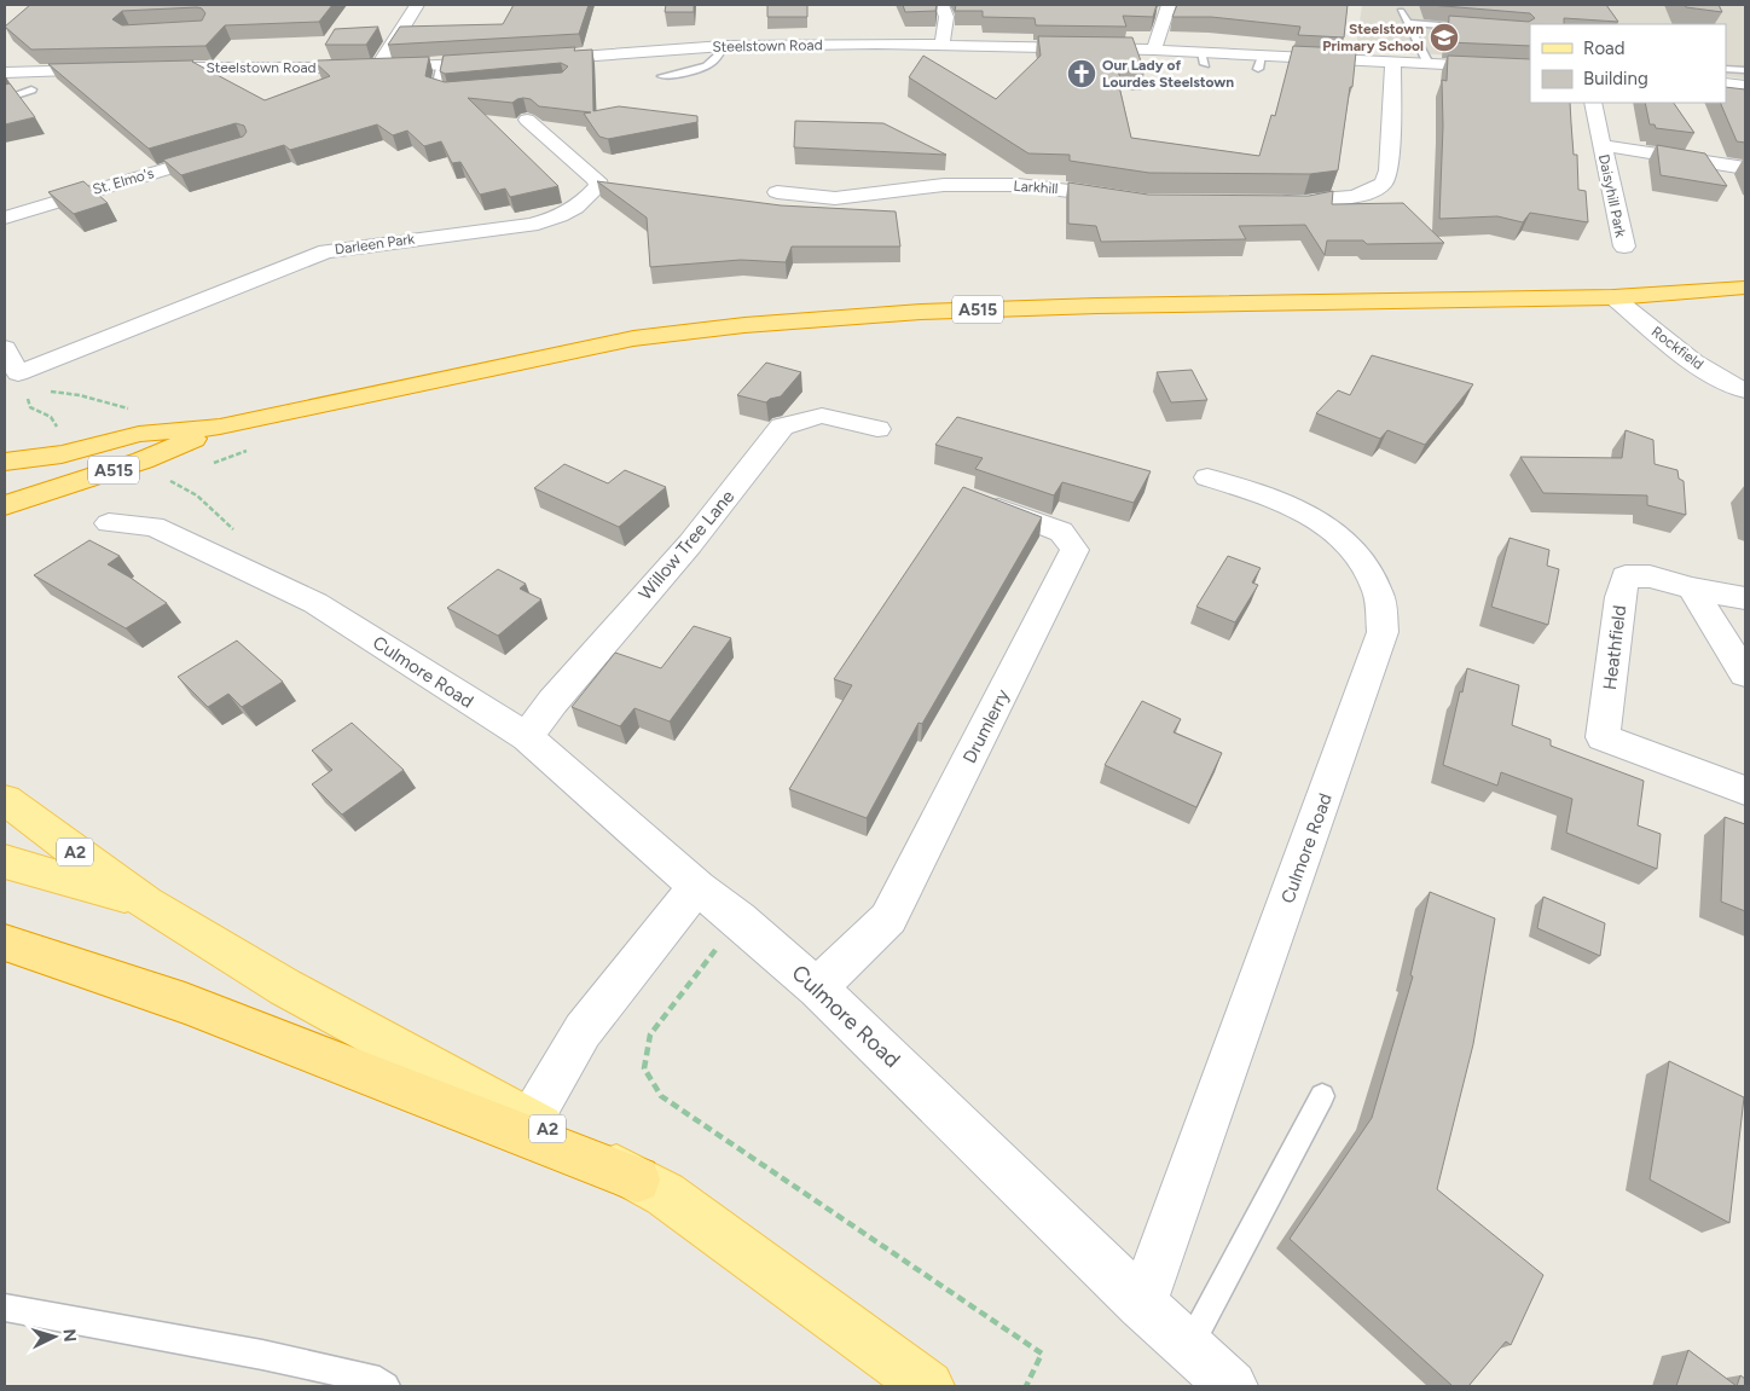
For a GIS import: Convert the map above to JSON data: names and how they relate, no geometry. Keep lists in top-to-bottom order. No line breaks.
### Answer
{"streets":{"highway":["A515"],"main road":["A2"],"street":["Steelstown Road","St. Elmo's","Larkhill","Daisyhill Park","Darleen Park","Rockfield","Willow Tree Lane","Heathfield","Culmore Road","Drumlerry"]},"crossings":[["A515","Rockfield"],["Willow Tree Lane","Culmore Road"],["Culmore Road","Drumlerry"]],"places":{"school or university":["Steelstown Primary School"],"church":["Our Lady of Lourdes Steelstown"]},"legend":["Road","Building"],"north":"right"}
